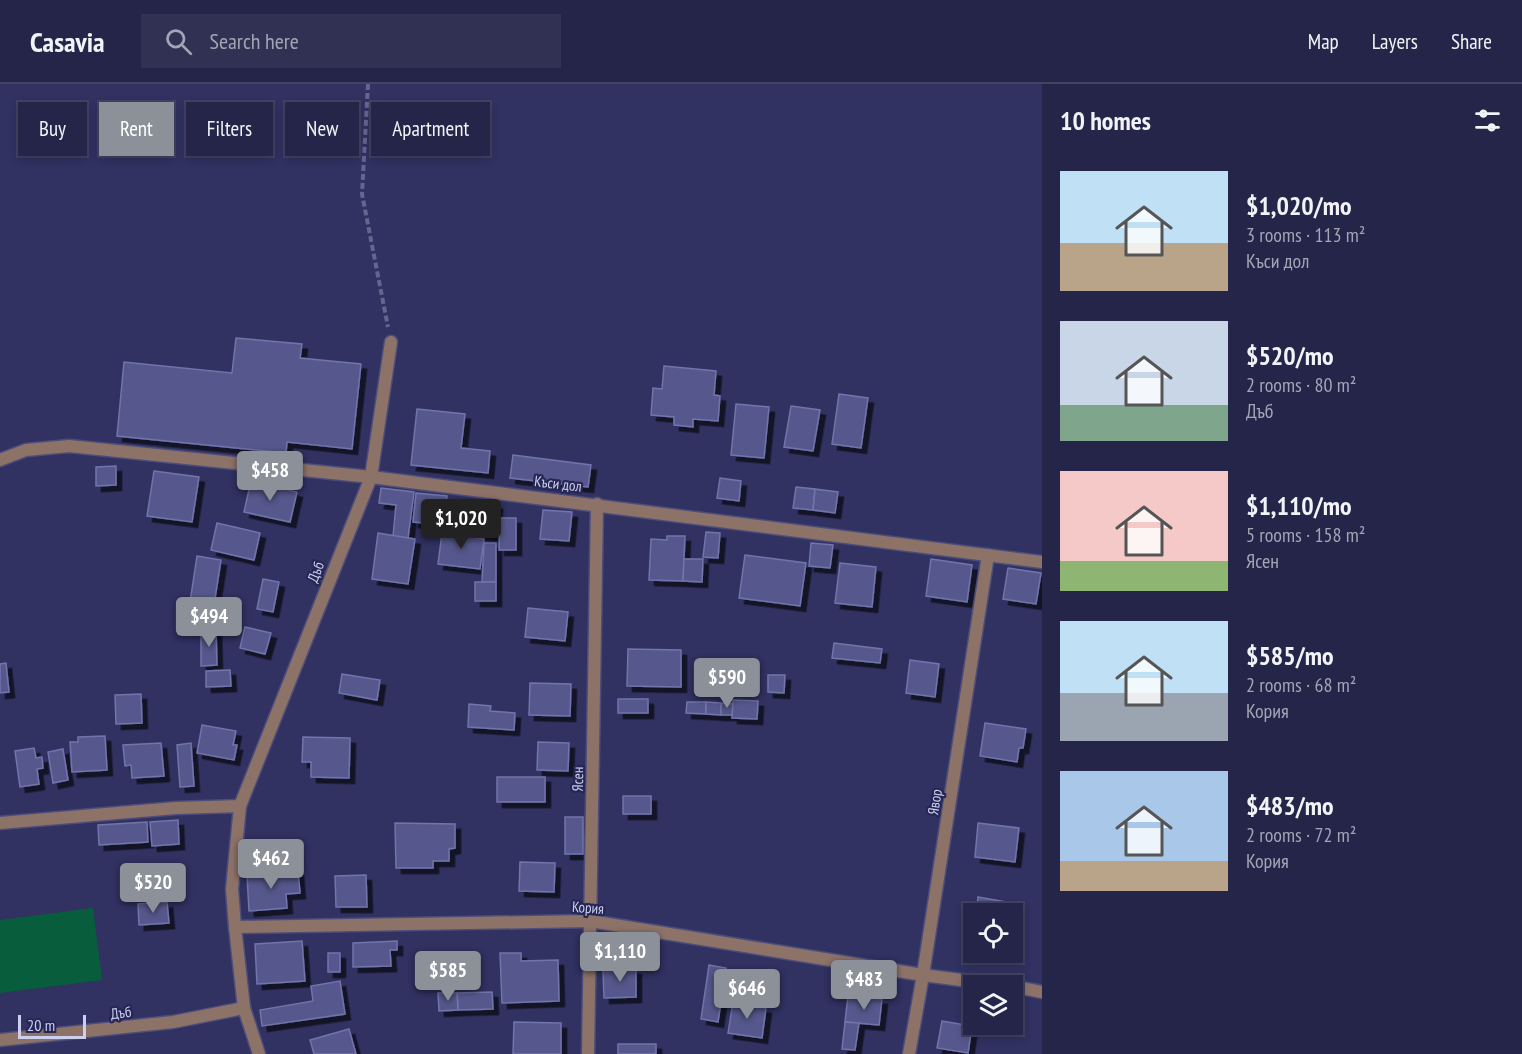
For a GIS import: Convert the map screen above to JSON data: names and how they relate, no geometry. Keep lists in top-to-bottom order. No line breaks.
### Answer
{"streets":{"street":["Къси дол","Дъб","Ясен","Явор","Кория"]},"crossings":[["Къси дол","Дъб"],["Къси дол","Ясен"],["Къси дол","Явор"],["Дъб","Кория"],["Ясен","Кория"],["Явор","Кория"]],"scale_bar":"20 m","page":{"header":"Casavia","search":"Search here","nav":["Map","Layers","Share"],"heading":"10 homes","chip":["Buy","Rent","Filters","New","Apartment"],"list":[{"name":"$1,020/mo","note":"3 rooms · 113 m² · Къси дол"},{"name":"$520/mo","note":"2 rooms · 80 m² · Дъб"},{"name":"$1,110/mo","note":"5 rooms · 158 m² · Ясен"},{"name":"$585/mo","note":"2 rooms · 68 m² · Кория"},{"name":"$483/mo","note":"2 rooms · 72 m² · Кория"}],"price":["$458","$1,020","$494","$590","$462","$520","$1,110","$585","$483","$646"],"scale":"20 m"}}
